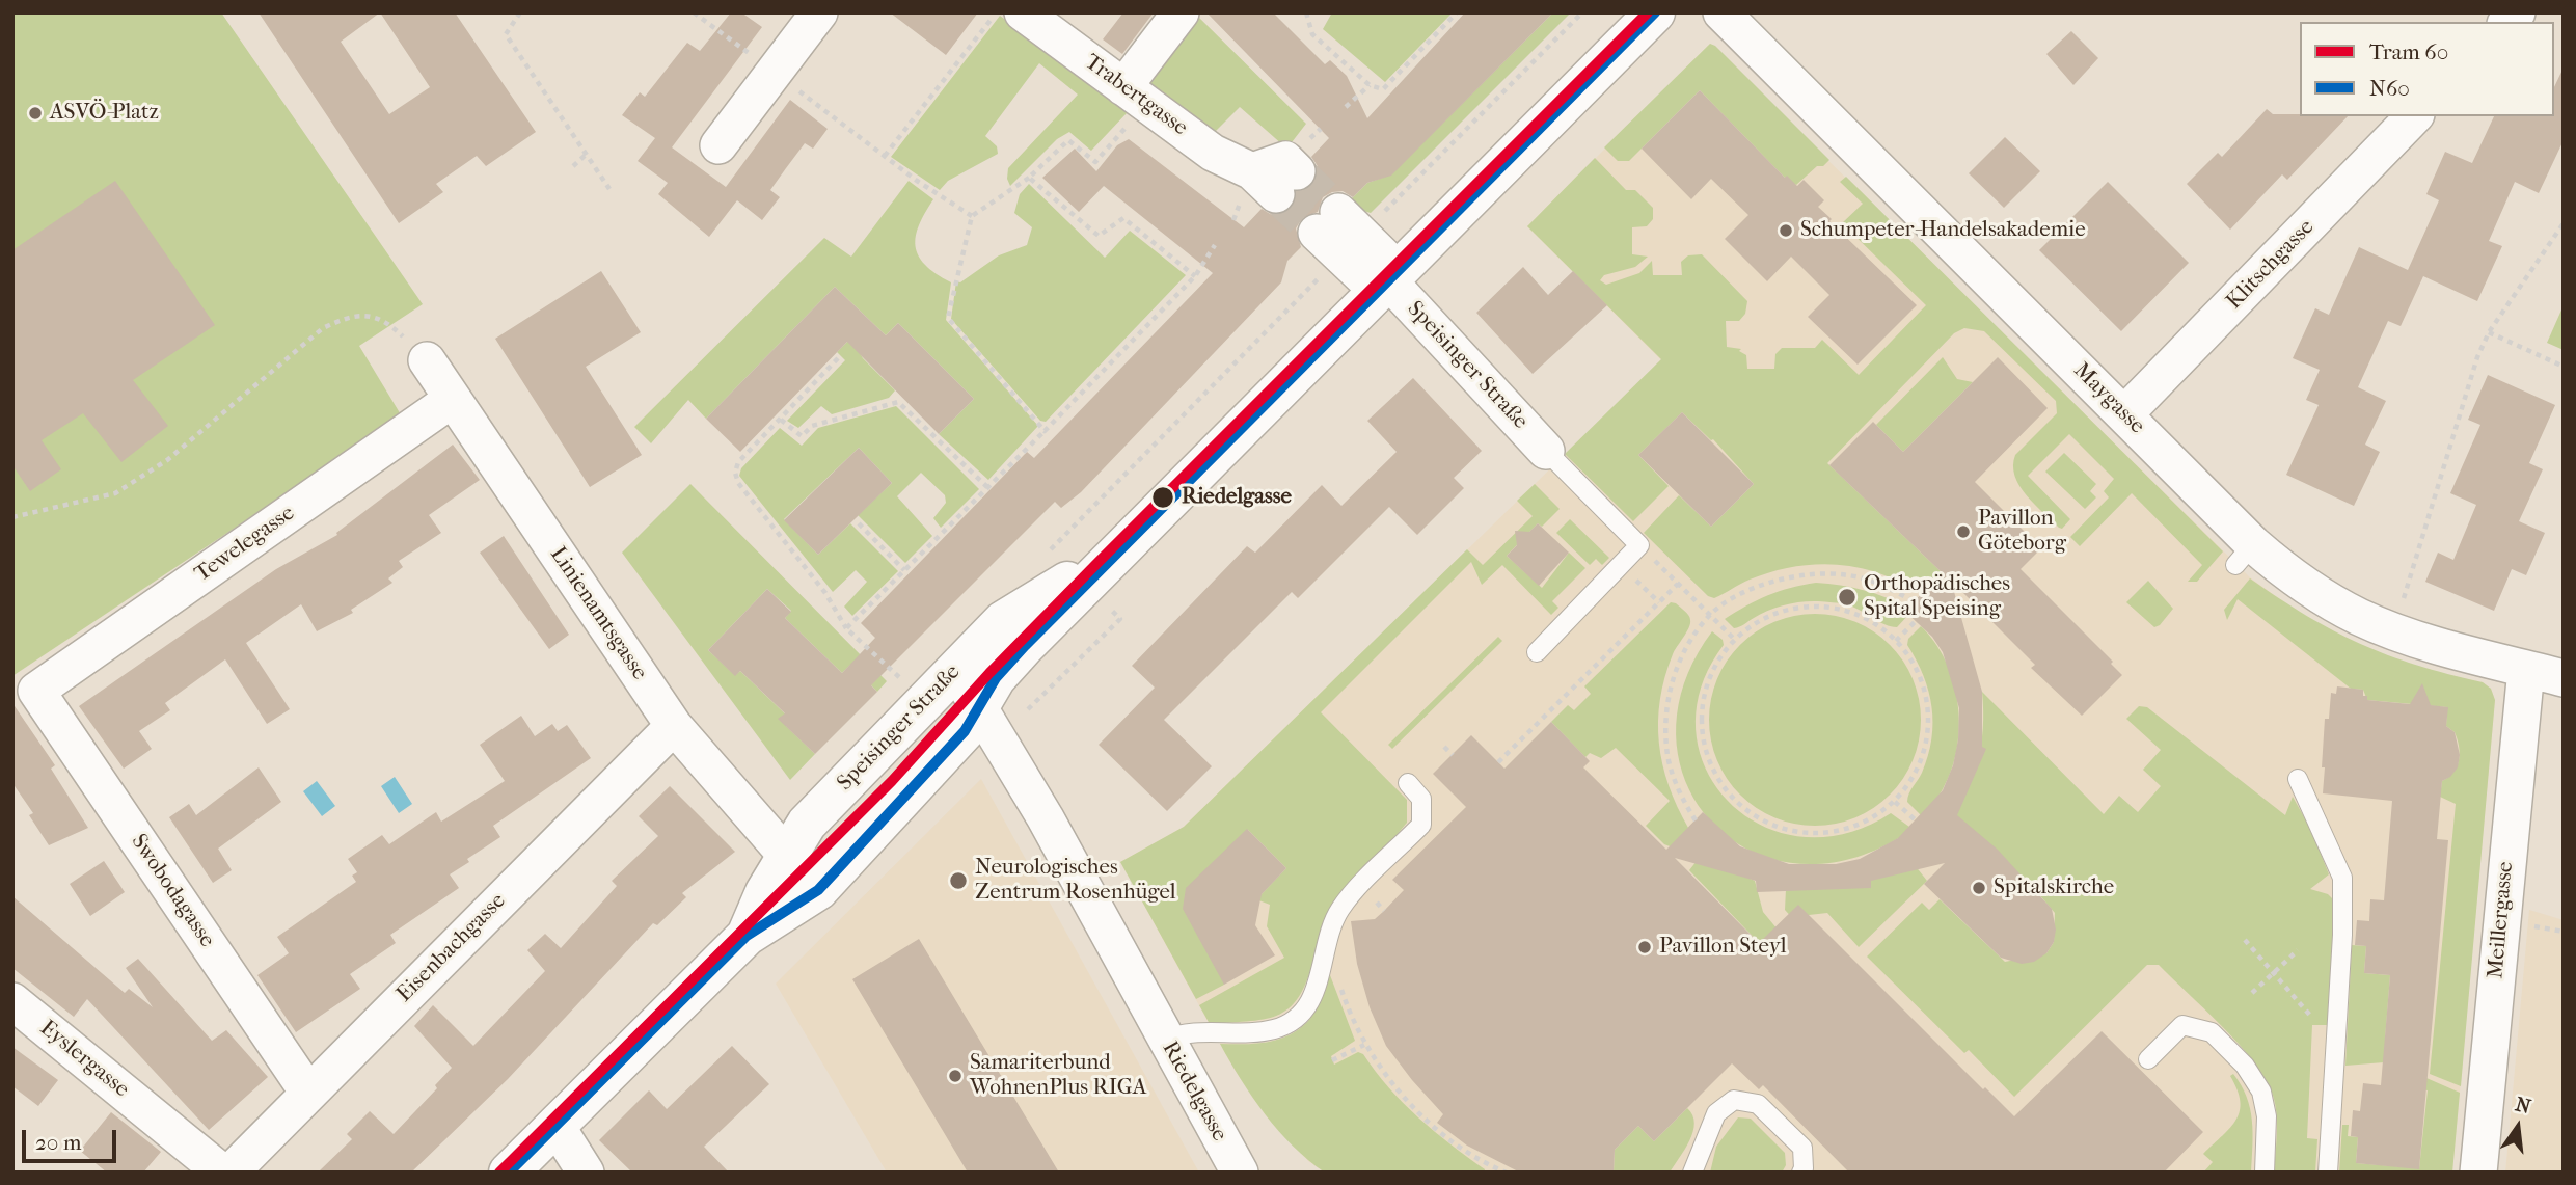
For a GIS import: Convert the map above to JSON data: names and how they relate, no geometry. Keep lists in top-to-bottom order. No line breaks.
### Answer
{"streets":{"main road":["Speisinger Straße"],"street":["Trabertgasse","Klitschgasse","Maygasse","Tewelegasse","Linienamtsgasse","Swobodagasse","Meillergasse","Eisenbachgasse","Eyslergasse","Riedelgasse"]},"crossings":[["Klitschgasse","Maygasse"],["Speisinger Straße","Linienamtsgasse"],["Speisinger Straße","Riedelgasse"],["Maygasse","Meillergasse"],["Tewelegasse","Linienamtsgasse"],["Tewelegasse","Swobodagasse"],["Linienamtsgasse","Eisenbachgasse"],["Swobodagasse","Eisenbachgasse"]],"places":["ASVÖ-Platz","Schumpeter-Handelsakademie","Riedelgasse","Pavillon Göteborg","Orthopädisches Spital Speising","Neurologisches Zentrum Rosenhügel","Spitalskirche","Pavillon Steyl","Samariterbund WohnenPlus RIGA"],"lines":["tram line 60","transit line N60"],"legend":["Tram 60","N60"],"scale_bar":"20 m","north":"top"}
